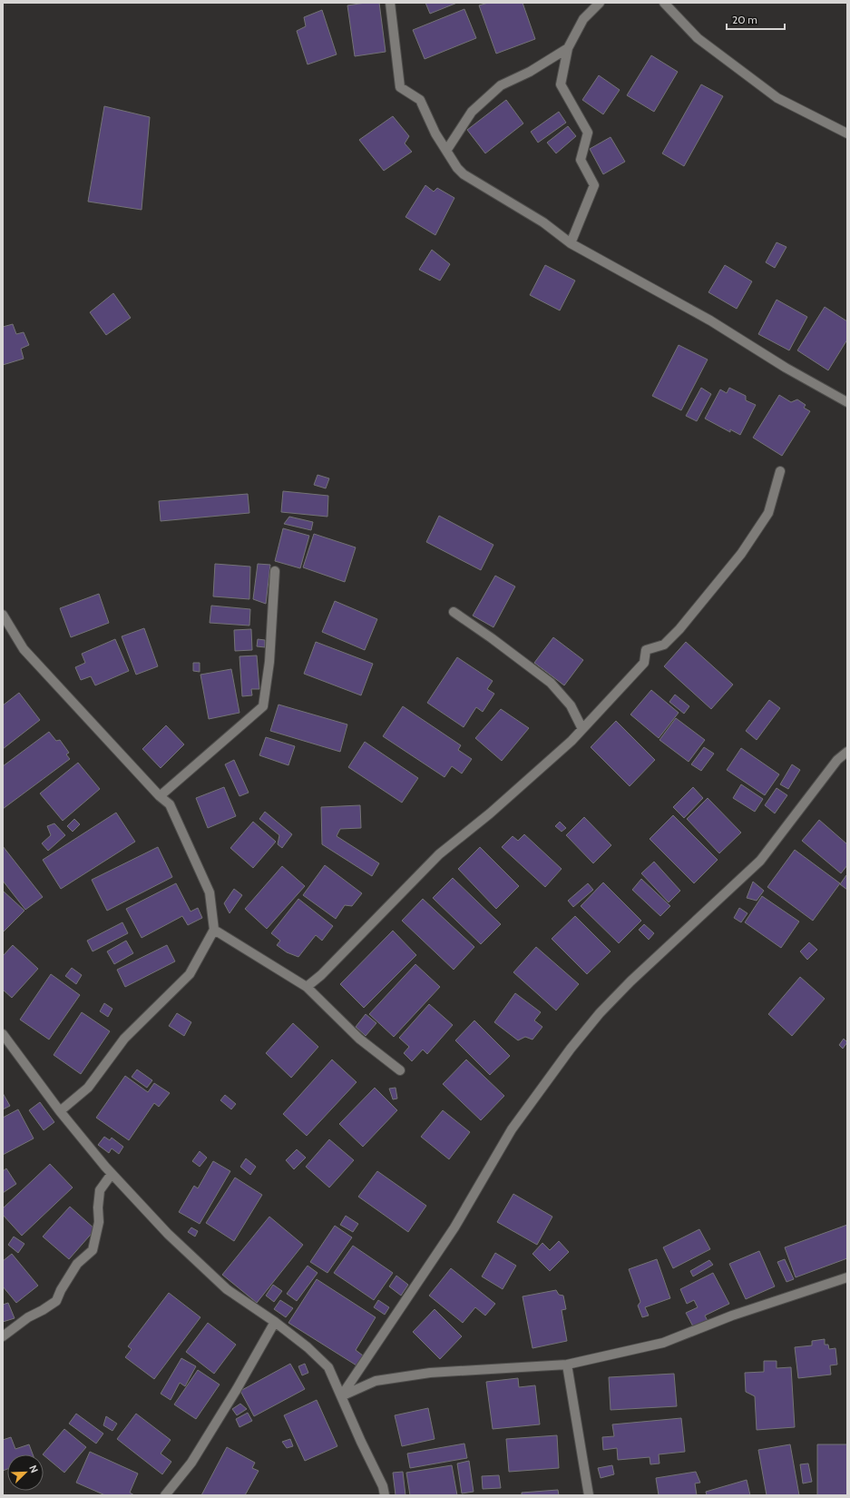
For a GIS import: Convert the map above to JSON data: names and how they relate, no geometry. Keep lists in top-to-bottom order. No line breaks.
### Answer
{"scale_bar":"20 m","north":"top right"}
